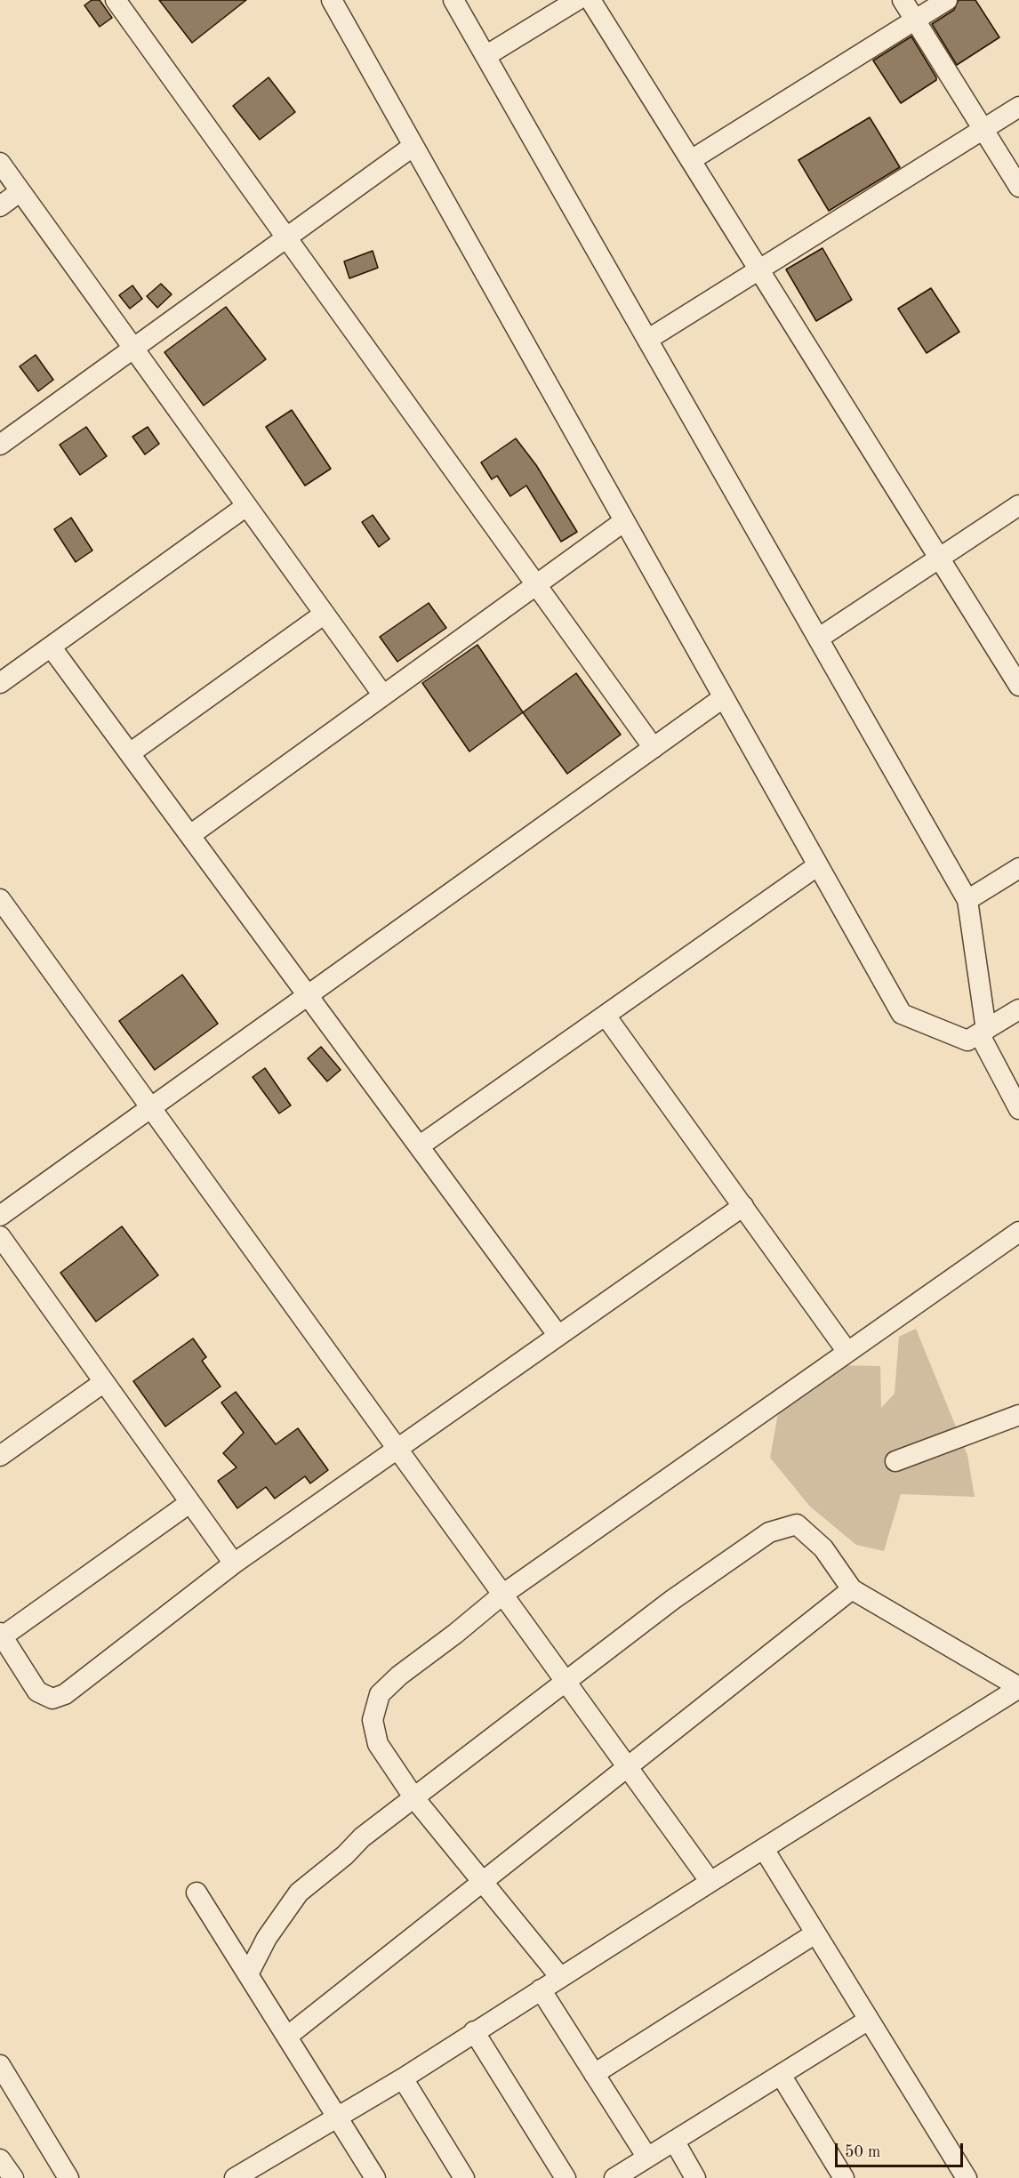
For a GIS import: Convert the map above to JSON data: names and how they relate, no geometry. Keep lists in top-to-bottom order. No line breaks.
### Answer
{"scale_bar":"50 m"}
